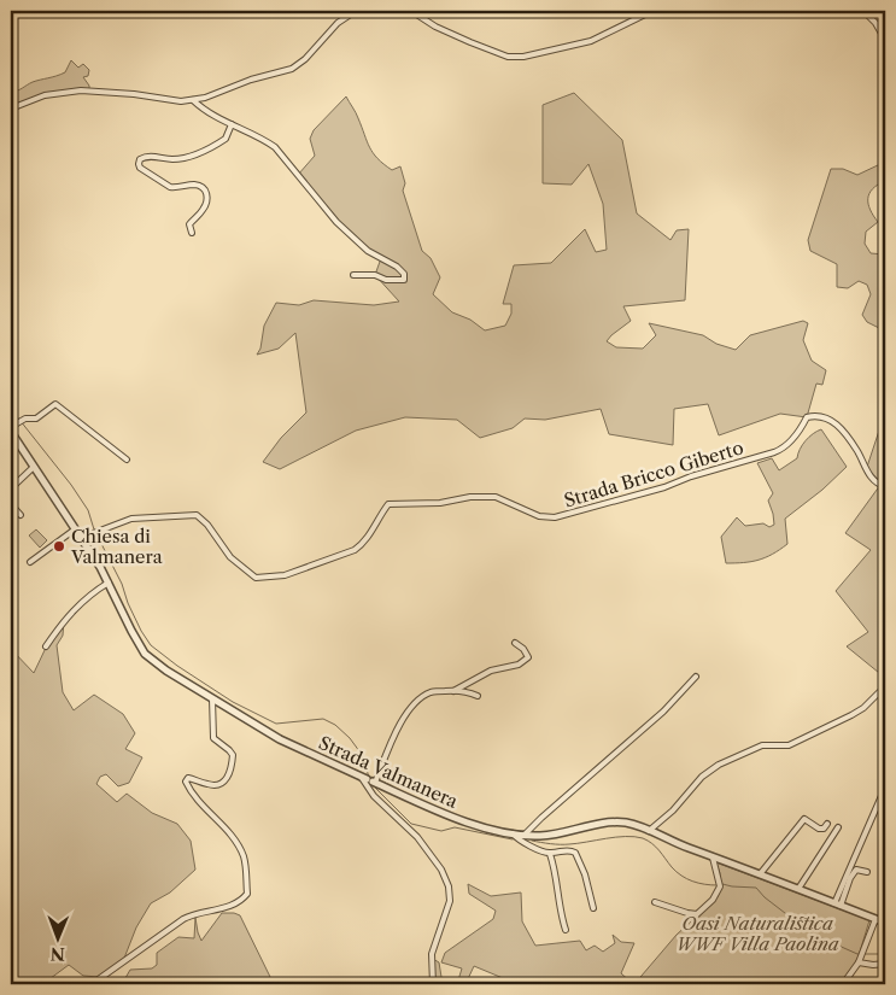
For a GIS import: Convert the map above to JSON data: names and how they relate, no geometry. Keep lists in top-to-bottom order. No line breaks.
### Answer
{"streets":{"street":["Strada Bricco Giberto","Strada Valmanera"]},"crossings":[["Strada Bricco Giberto","Strada Valmanera"]],"parks":["Oasi Naturalistica WWF Villa Paolina"],"places":["Chiesa di Valmanera"],"north":"bottom"}
